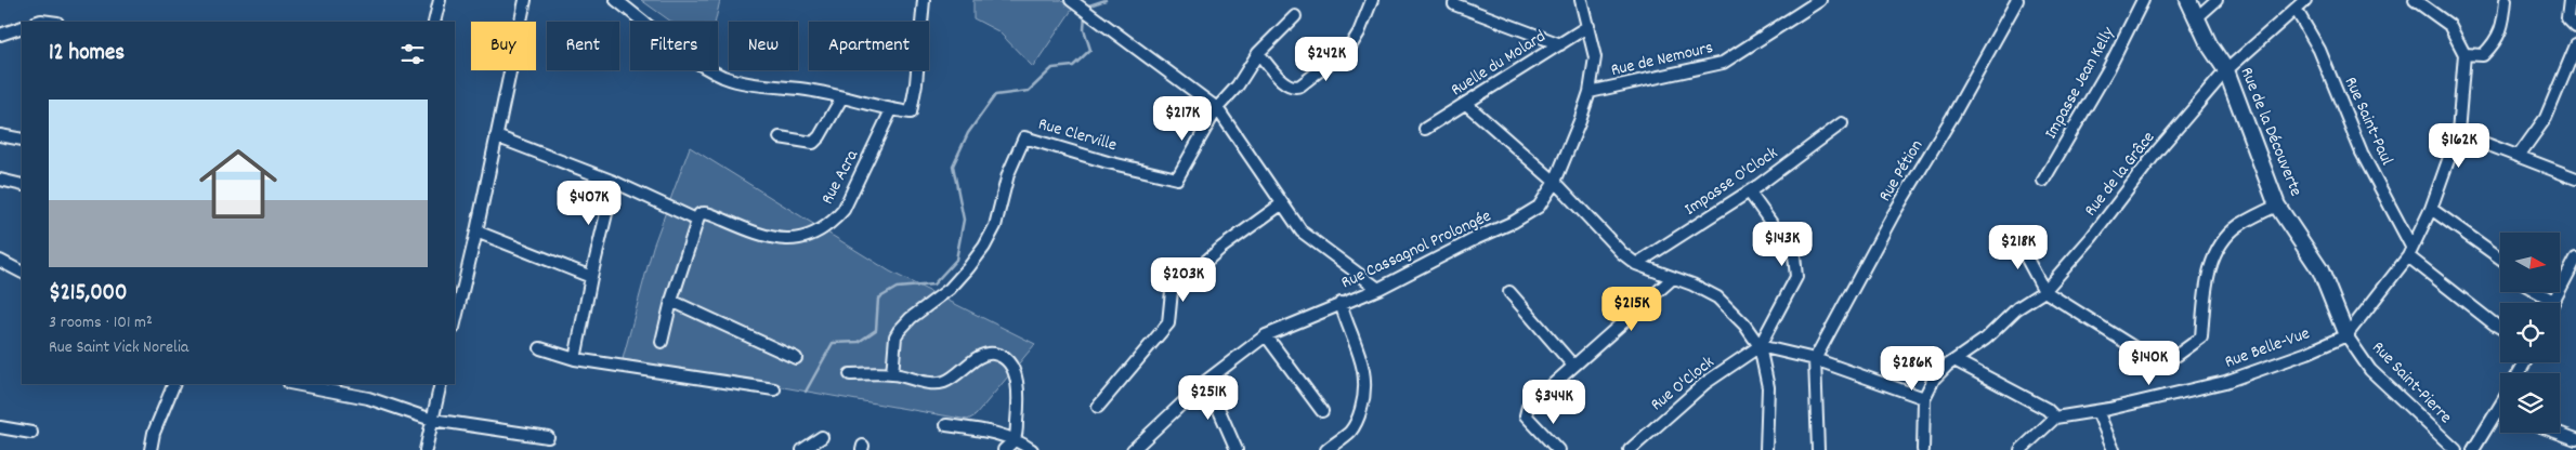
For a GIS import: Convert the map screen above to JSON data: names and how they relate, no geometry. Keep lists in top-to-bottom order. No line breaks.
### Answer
{"streets":{"street":["Rue de Nemours","Ruelle du Molard","Impasse Jean Kelly","Rue Saint-Paul","Rue de la Découverte","Rue Clerville","Rue Pétion","Rue de la Grâce","Rue Acra","Impasse O'Clock","Rue Cassagnol Prolongée","Rue Belle-Vue","Rue Saint-Pierre","Rue O'Clock"]},"crossings":[["Rue de Nemours","Rue Cassagnol Prolongée"],["Ruelle du Molard","Rue Cassagnol Prolongée"],["Rue Saint-Paul","Rue de la Grâce"],["Rue de la Découverte","Rue de la Grâce"],["Rue de la Découverte","Rue Belle-Vue"],["Rue de la Découverte","Rue Saint-Pierre"],["Rue Belle-Vue","Rue Saint-Pierre"]],"north":"right","page":{"chip":["Buy","Rent","Filters","New","Apartment"],"heading":"12 homes","price":["$242K","$217K","$162K","$407K","$143K","$218K","$203K","$215K","$140K","$286K","$251K","$344K"],"list":[{"name":"$215,000","note":"3 rooms · 101 m² · Rue Saint Vick Norelia"}]}}
